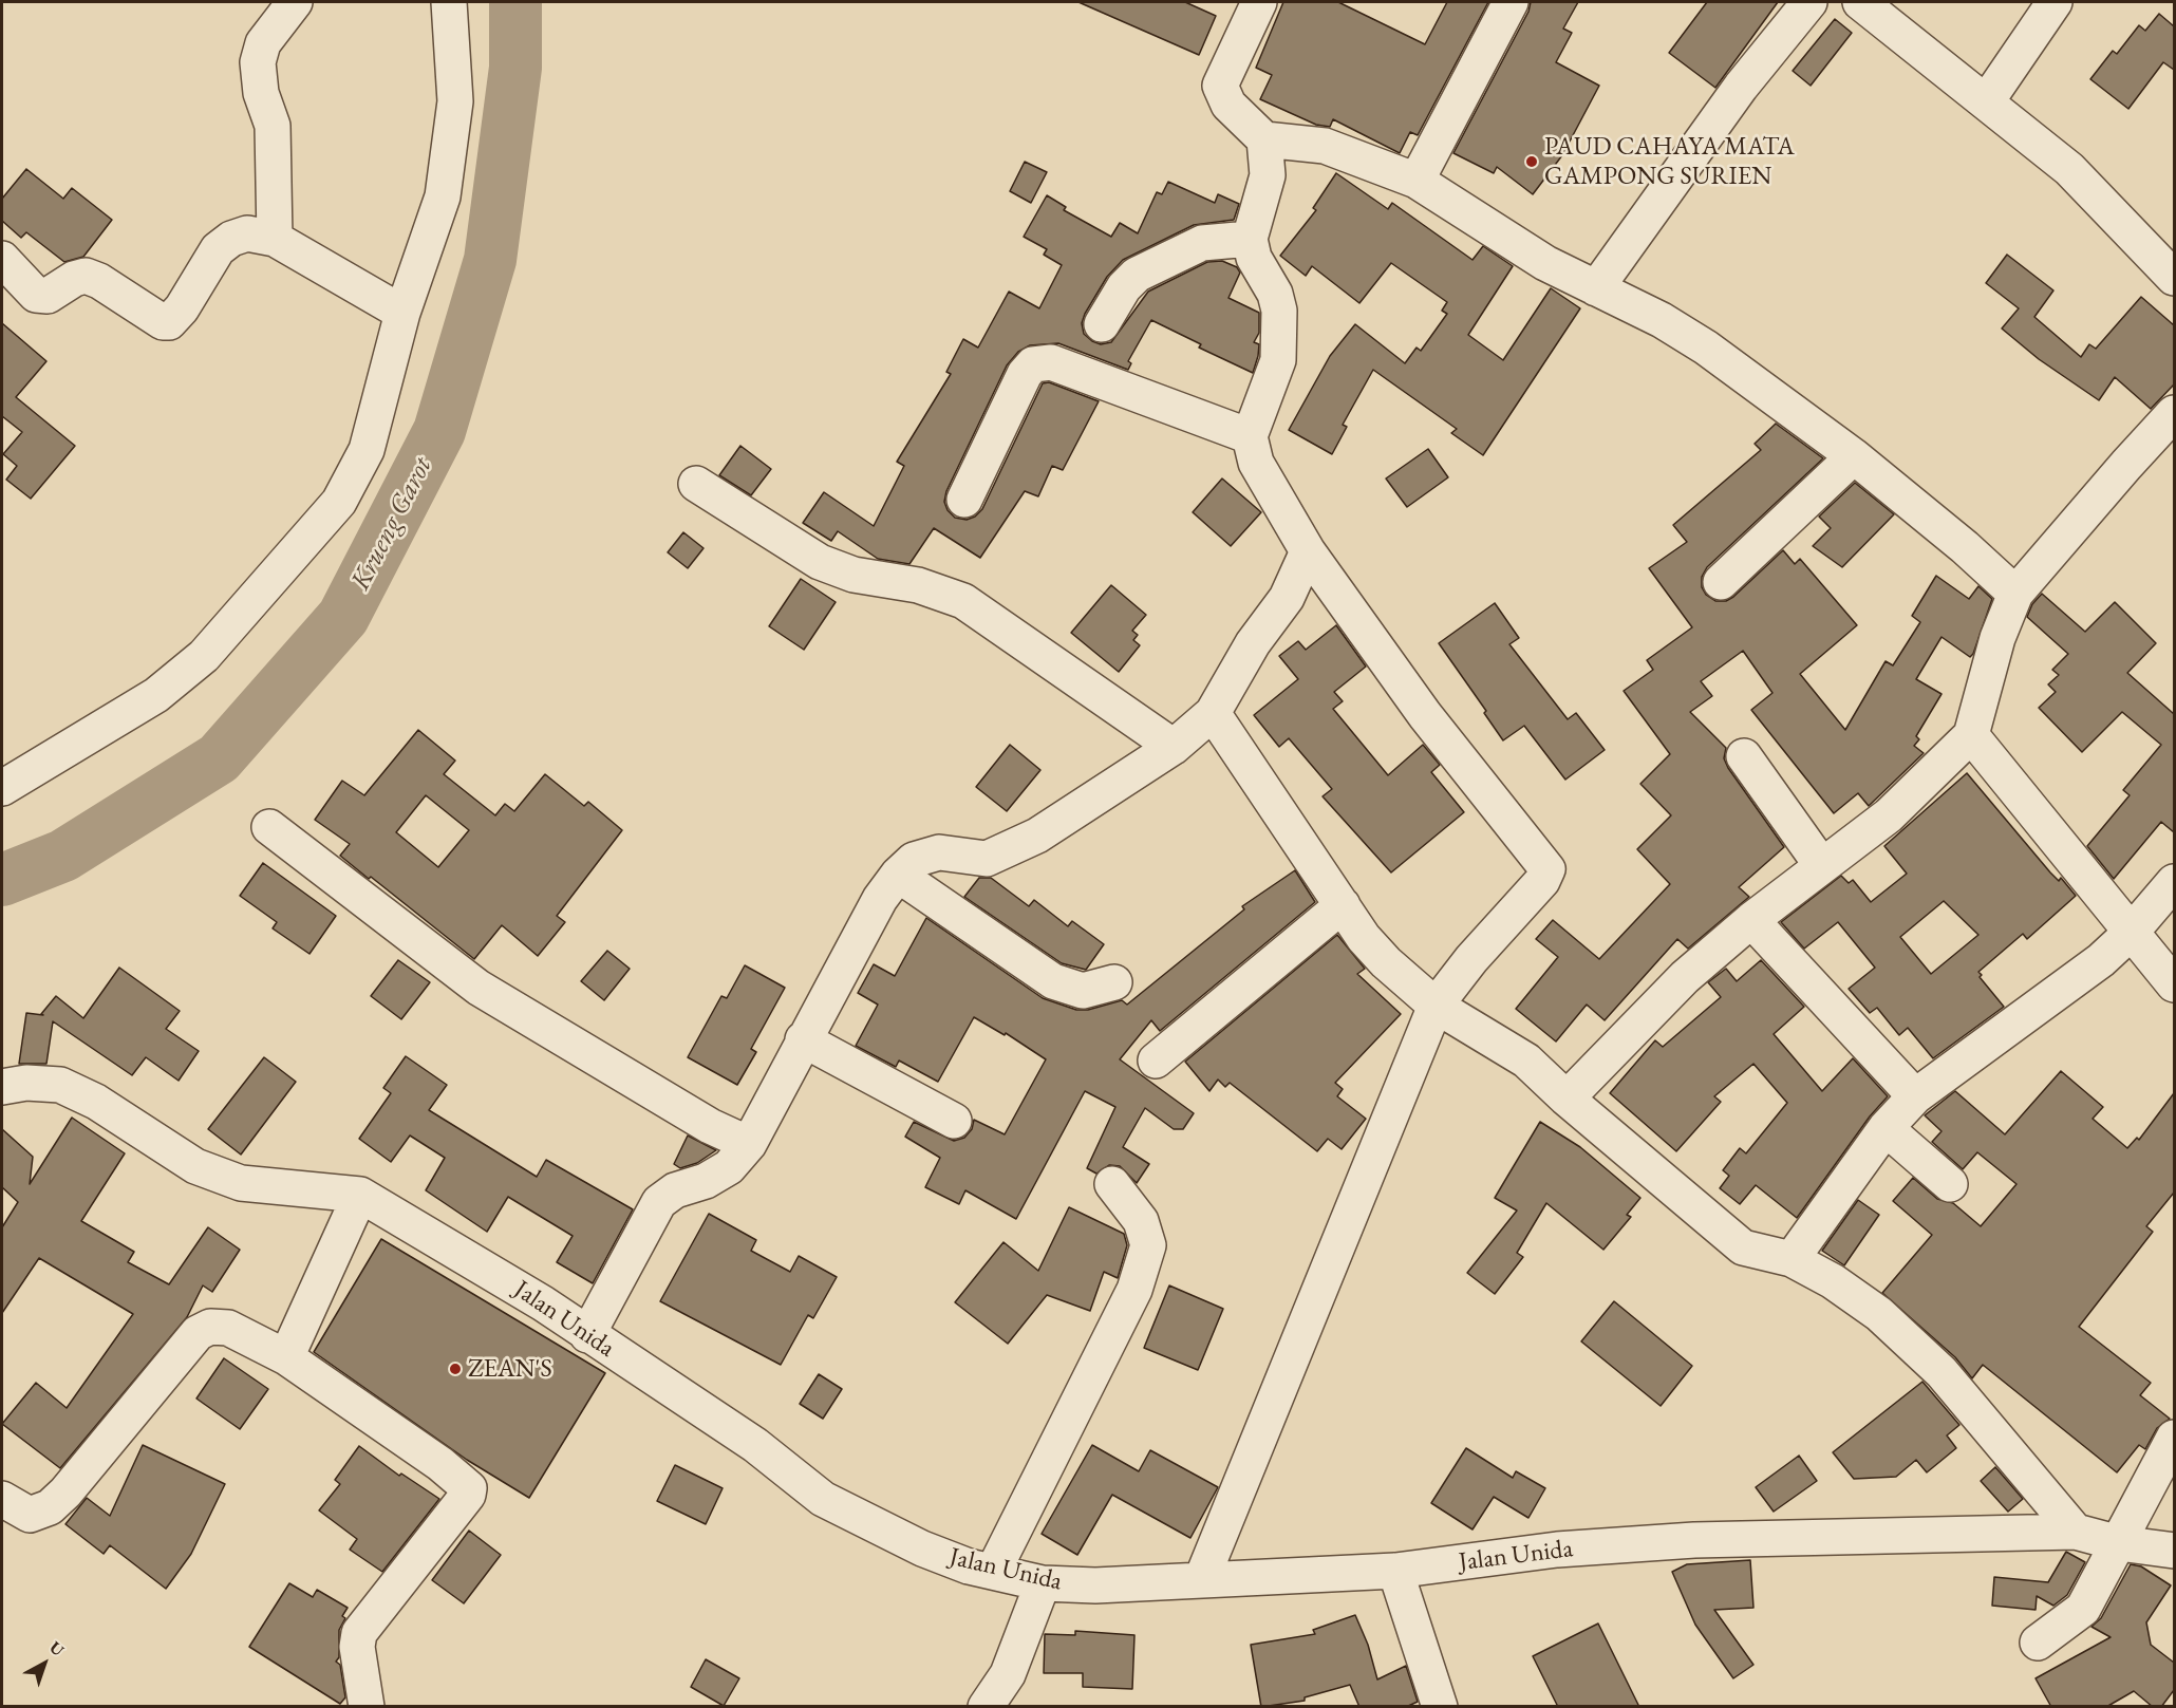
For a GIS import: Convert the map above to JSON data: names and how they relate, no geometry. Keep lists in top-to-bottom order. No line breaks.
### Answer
{"streets":{"street":["Jalan Unida"]},"water":["Krueng Garot"],"places":["PAUD CAHAYA MATA GAMPONG SURIEN","ZEAN'S"],"north":"top right"}
